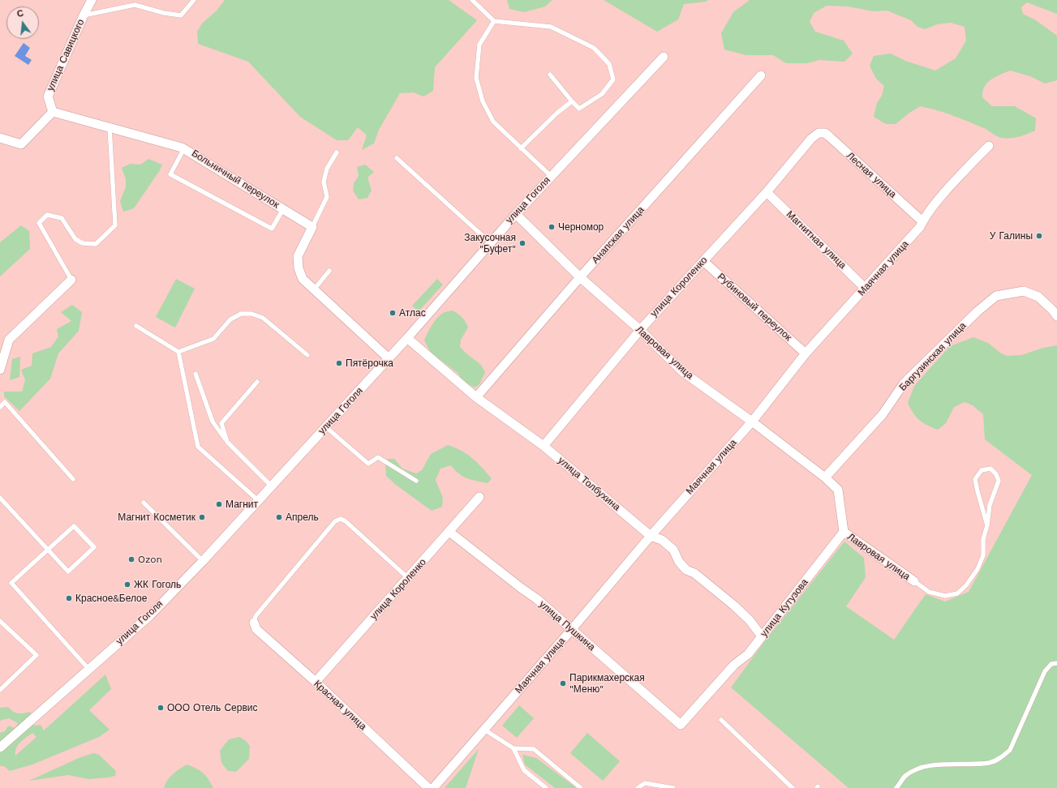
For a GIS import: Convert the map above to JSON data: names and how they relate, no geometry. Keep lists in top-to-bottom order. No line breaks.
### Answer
{"streets":{"street":["улица Савицкого","Лесная улица","Больничный переулок","улица Гоголя","Анапская улица","Магнитная улица","Маячная улица","улица Короленко","Рубиновый переулок","Лавровая улица","Баргузинская улица","улица Толбухина","улица Кутузова","улица Пушкина","Красная улица"]},"crossings":[["улица Савицкого","Больничный переулок"],["Лесная улица","Маячная улица"],["Лесная улица","улица Короленко"],["улица Гоголя","Лавровая улица"],["улица Гоголя","улица Толбухина"],["Анапская улица","Лавровая улица"],["Анапская улица","улица Толбухина"],["Магнитная улица","Маячная улица"],["Магнитная улица","улица Короленко"],["Маячная улица","Рубиновый переулок"],["Маячная улица","Лавровая улица"],["Маячная улица","улица Толбухина"],["Маячная улица","улица Пушкина"],["улица Короленко","Рубиновый переулок"],["улица Короленко","Лавровая улица"],["улица Короленко","улица Толбухина"],["улица Короленко","улица Пушкина"],["улица Короленко","Красная улица"],["Лавровая улица","Баргузинская улица"],["Лавровая улица","улица Кутузова"],["улица Толбухина","улица Кутузова"],["улица Кутузова","улица Пушкина"]],"places":["Черномор","У Галины","Закусочная \"Буфет\"","Атлас","Пятёрочка","Магнит","Магнит Косметик","Апрель","Ozon","ЖК Гоголь","Красное&Белое","Парикмахерская \"Меню\"","ООО Отель Сервис"],"north":"top"}
